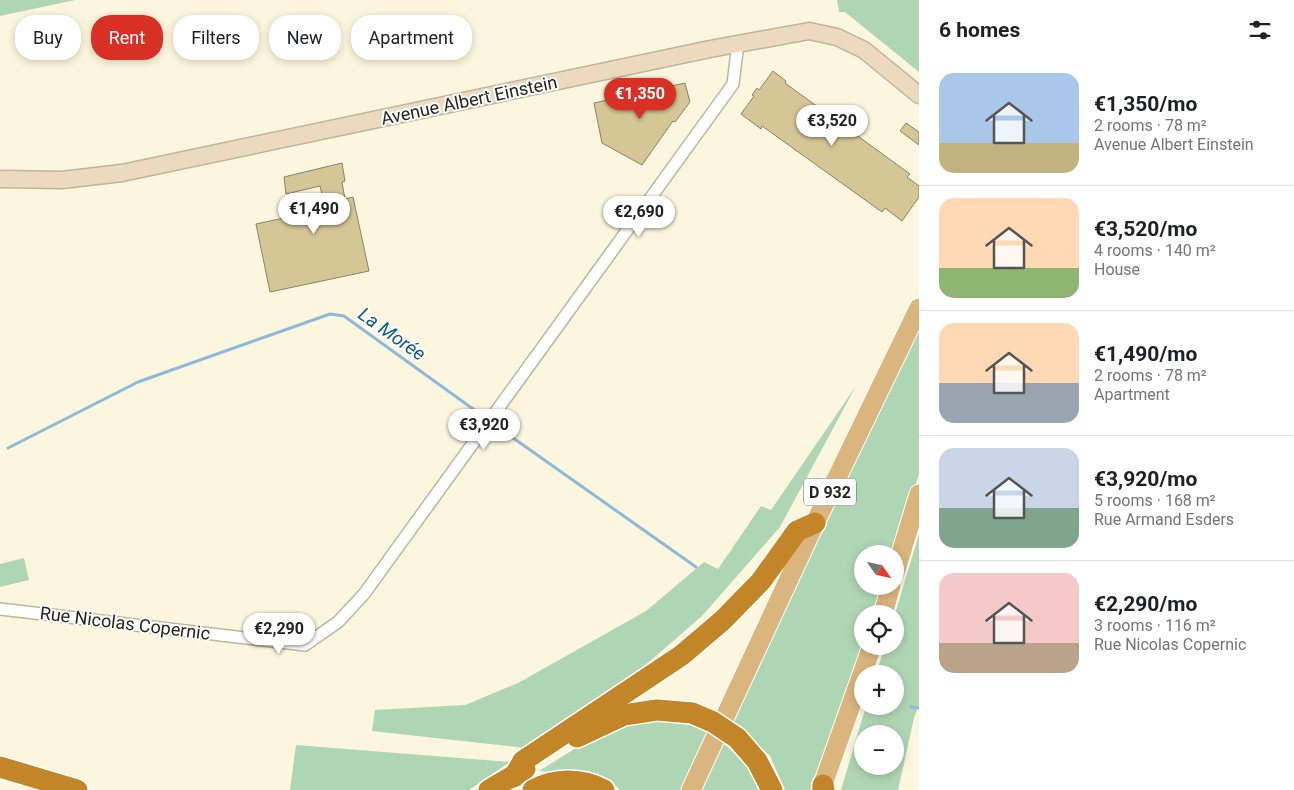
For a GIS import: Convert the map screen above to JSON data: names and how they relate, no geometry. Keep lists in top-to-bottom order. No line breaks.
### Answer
{"streets":{"main road":["D 932"],"street":["Avenue Albert Einstein","Rue Nicolas Copernic"]},"crossings":[["Avenue Albert Einstein","Rue Nicolas Copernic"]],"water":["La Morée"],"north":"bottom right","page":{"heading":"6 homes","chip":["Buy","Rent","Filters","New","Apartment"],"list":[{"name":"€1,350/mo","note":"2 rooms · 78 m² · Avenue Albert Einstein"},{"name":"€3,520/mo","note":"4 rooms · 140 m² · House"},{"name":"€1,490/mo","note":"2 rooms · 78 m² · Apartment"},{"name":"€3,920/mo","note":"5 rooms · 168 m² · Rue Armand Esders"},{"name":"€2,290/mo","note":"3 rooms · 116 m² · Rue Nicolas Copernic"}],"price":["€1,350","€3,520","€1,490","€2,690","€3,920","€2,290"],"map_buttons":["+","−"]}}
